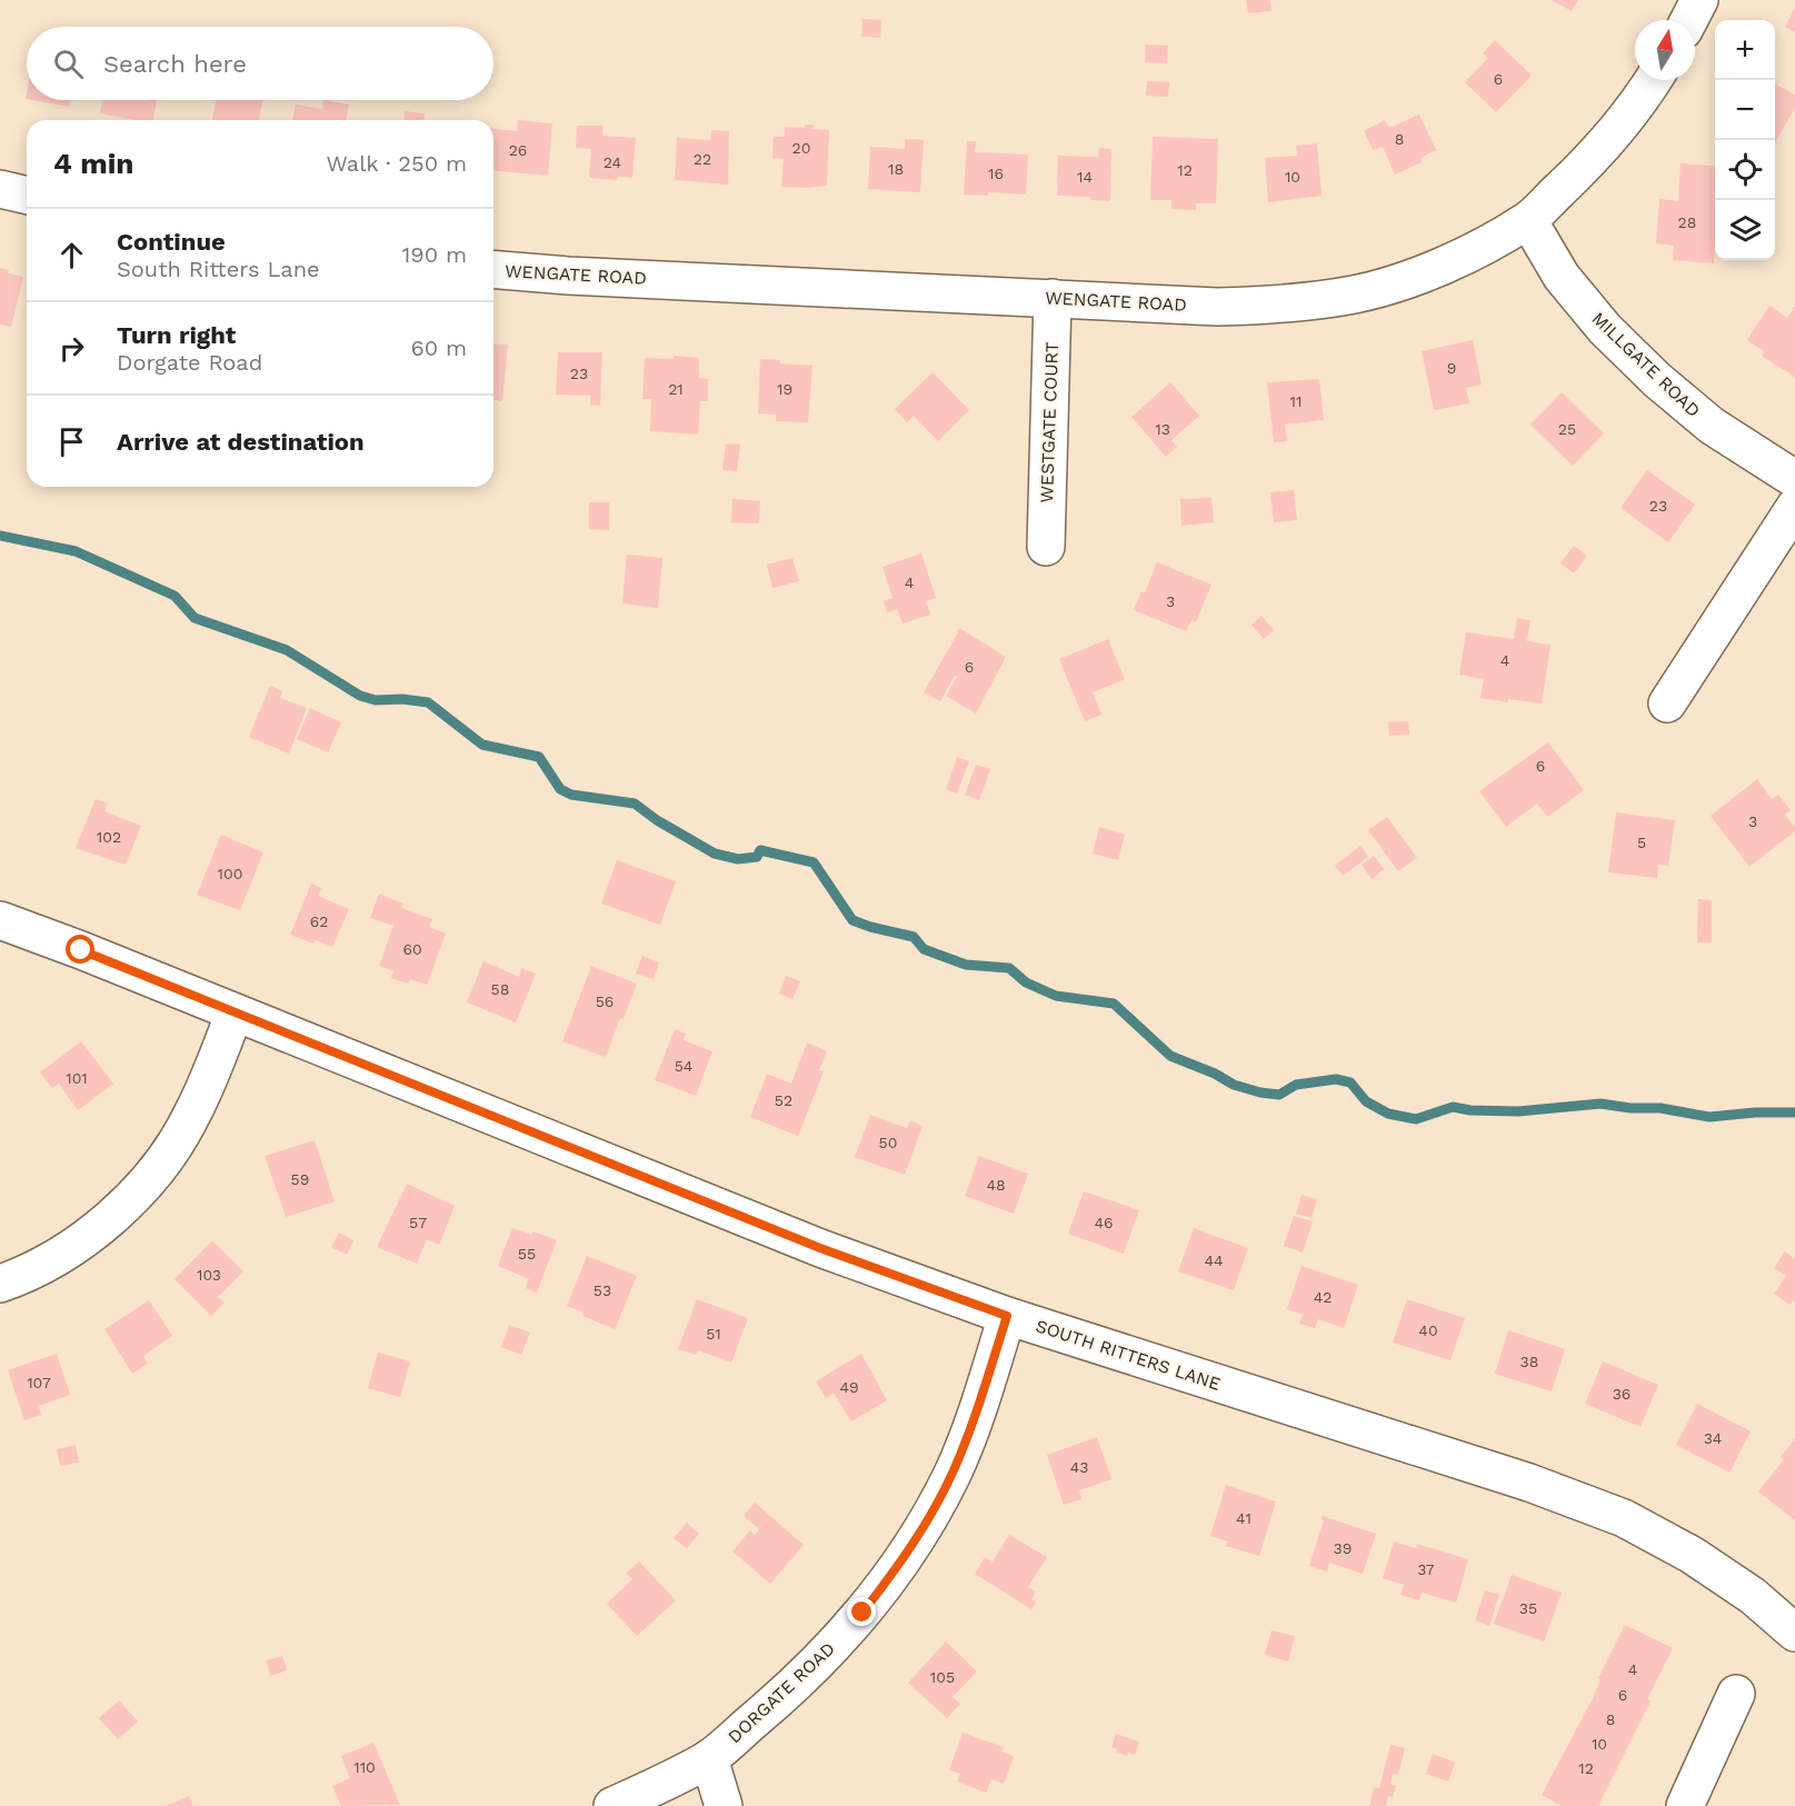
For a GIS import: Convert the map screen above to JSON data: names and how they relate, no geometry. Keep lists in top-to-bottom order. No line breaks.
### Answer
{"streets":{"street":["WENGATE ROAD","MILLGATE ROAD","WESTGATE COURT","SOUTH RITTERS LANE","DORGATE ROAD"]},"crossings":[["WENGATE ROAD","MILLGATE ROAD"],["WENGATE ROAD","WESTGATE COURT"],["SOUTH RITTERS LANE","DORGATE ROAD"]],"house_numbers":["6","8","20","26","22","24","18","12","16","14","10","28","9","23","21","19","11","13","25","23","4","3","4","6","6","3","102","5","100","62","60","58","56","54","101","52","50","59","48","57","46","55","44","103","53","42","40","51","38","107","49","36","34","43","41","39","37","35","4","105","6","8","10","110","12"],"north":"top","page":{"map_buttons":["+","−"],"search":"Search here","heading":["4 min","Walk · 250 m"],"list":[["Continue","South Ritters Lane","190 m"],["Turn right","Dorgate Road","60 m"],"Arrive at destination"]}}
